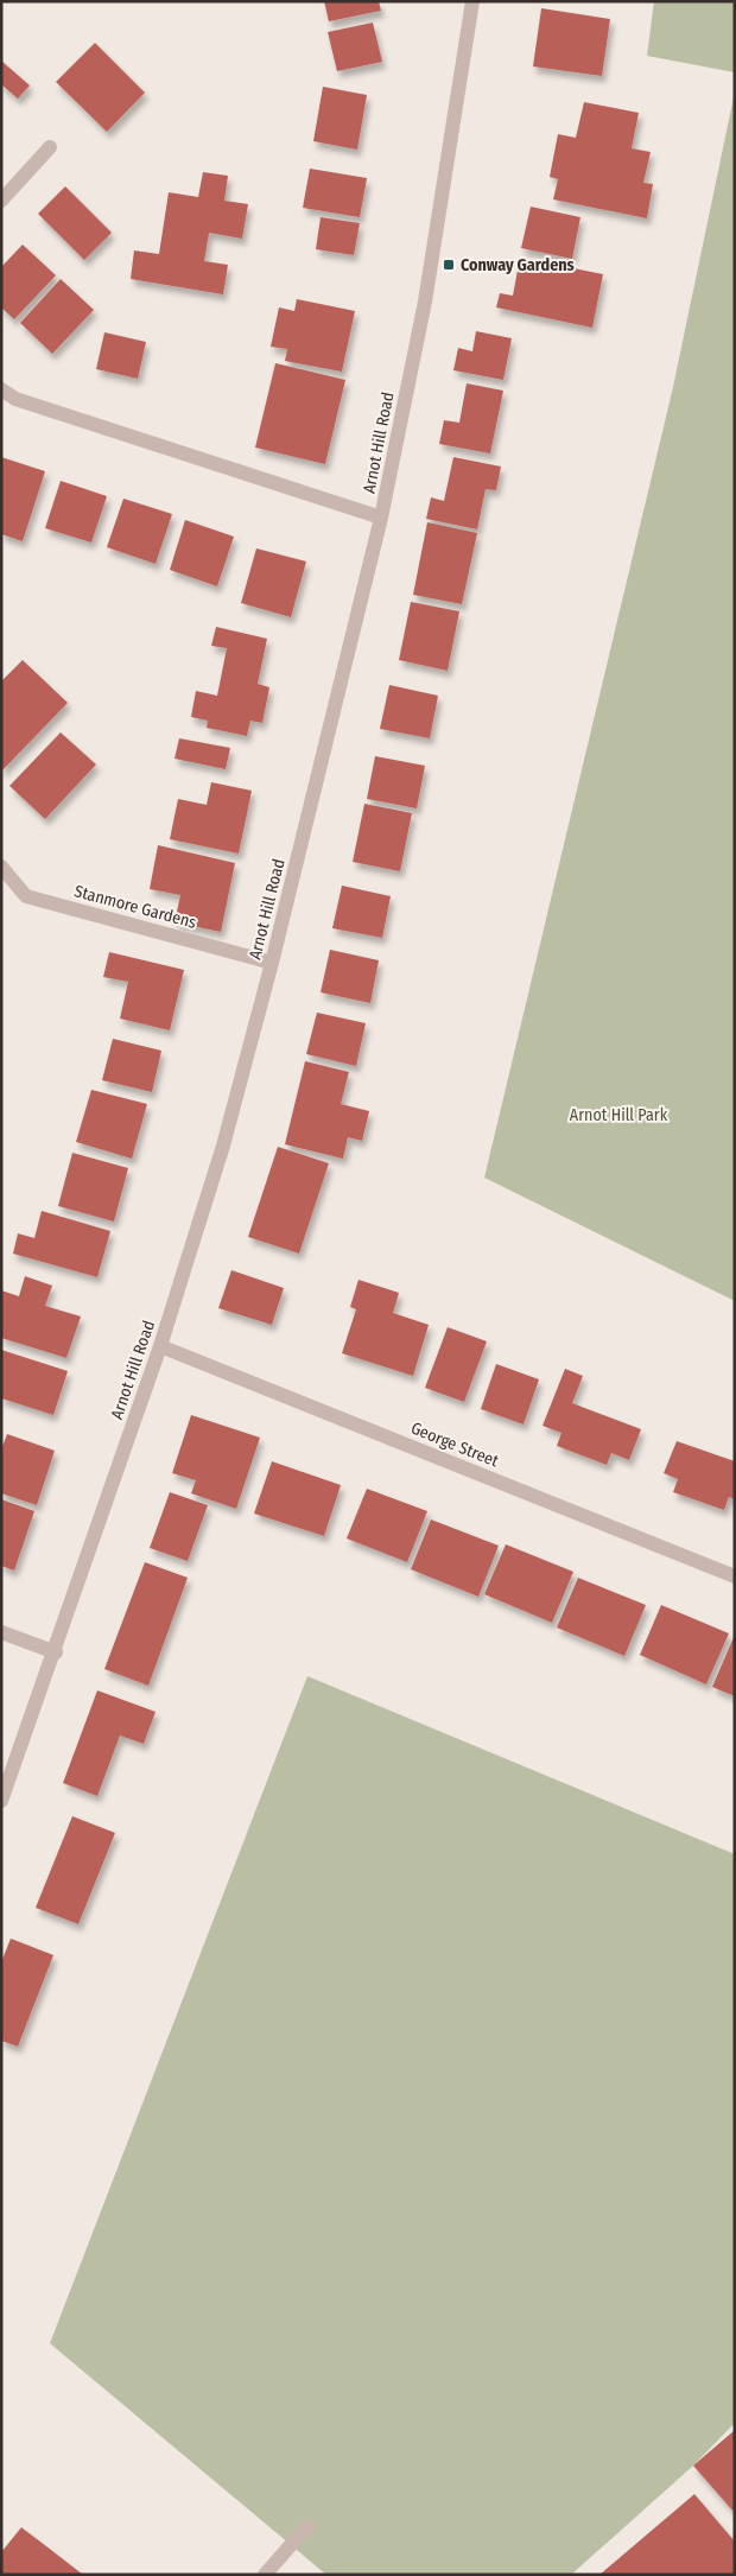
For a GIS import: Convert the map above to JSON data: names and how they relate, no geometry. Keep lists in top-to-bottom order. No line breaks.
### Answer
{"streets":{"street":["Arnot Hill Road","Stanmore Gardens","George Street"]},"crossings":[["Arnot Hill Road","Stanmore Gardens"],["Arnot Hill Road","George Street"]],"parks":["Arnot Hill Park"],"places":{"transit":["Conway Gardens"]}}
